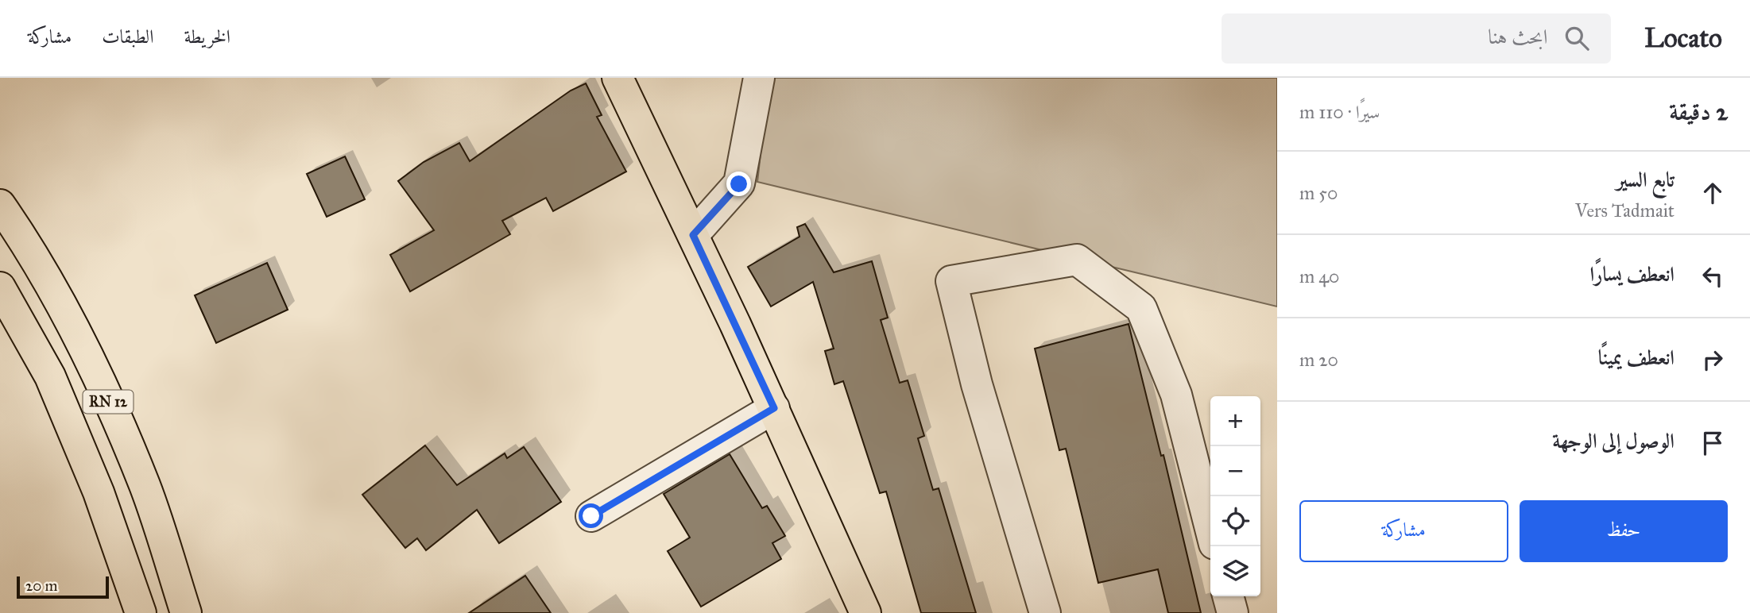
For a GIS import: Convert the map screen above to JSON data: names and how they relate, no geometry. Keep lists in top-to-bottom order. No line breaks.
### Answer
{"streets":{"main road":["RN 12"]},"scale_bar":"20 m","page":{"header":"Locato","search":"ابحث هنا","nav":["الخريطة","الطبقات","مشاركة"],"heading":["2 دقيقة","سيرًا · 110 m"],"list":[["تابع السير","Vers Tadmait","50 m"],["انعطف يسارًا","40 m"],["انعطف يمينًا","20 m"],"الوصول إلى الوجهة"],"map_buttons":["+","−"],"buttons":["حفظ","مشاركة"],"scale":"20 m"}}
